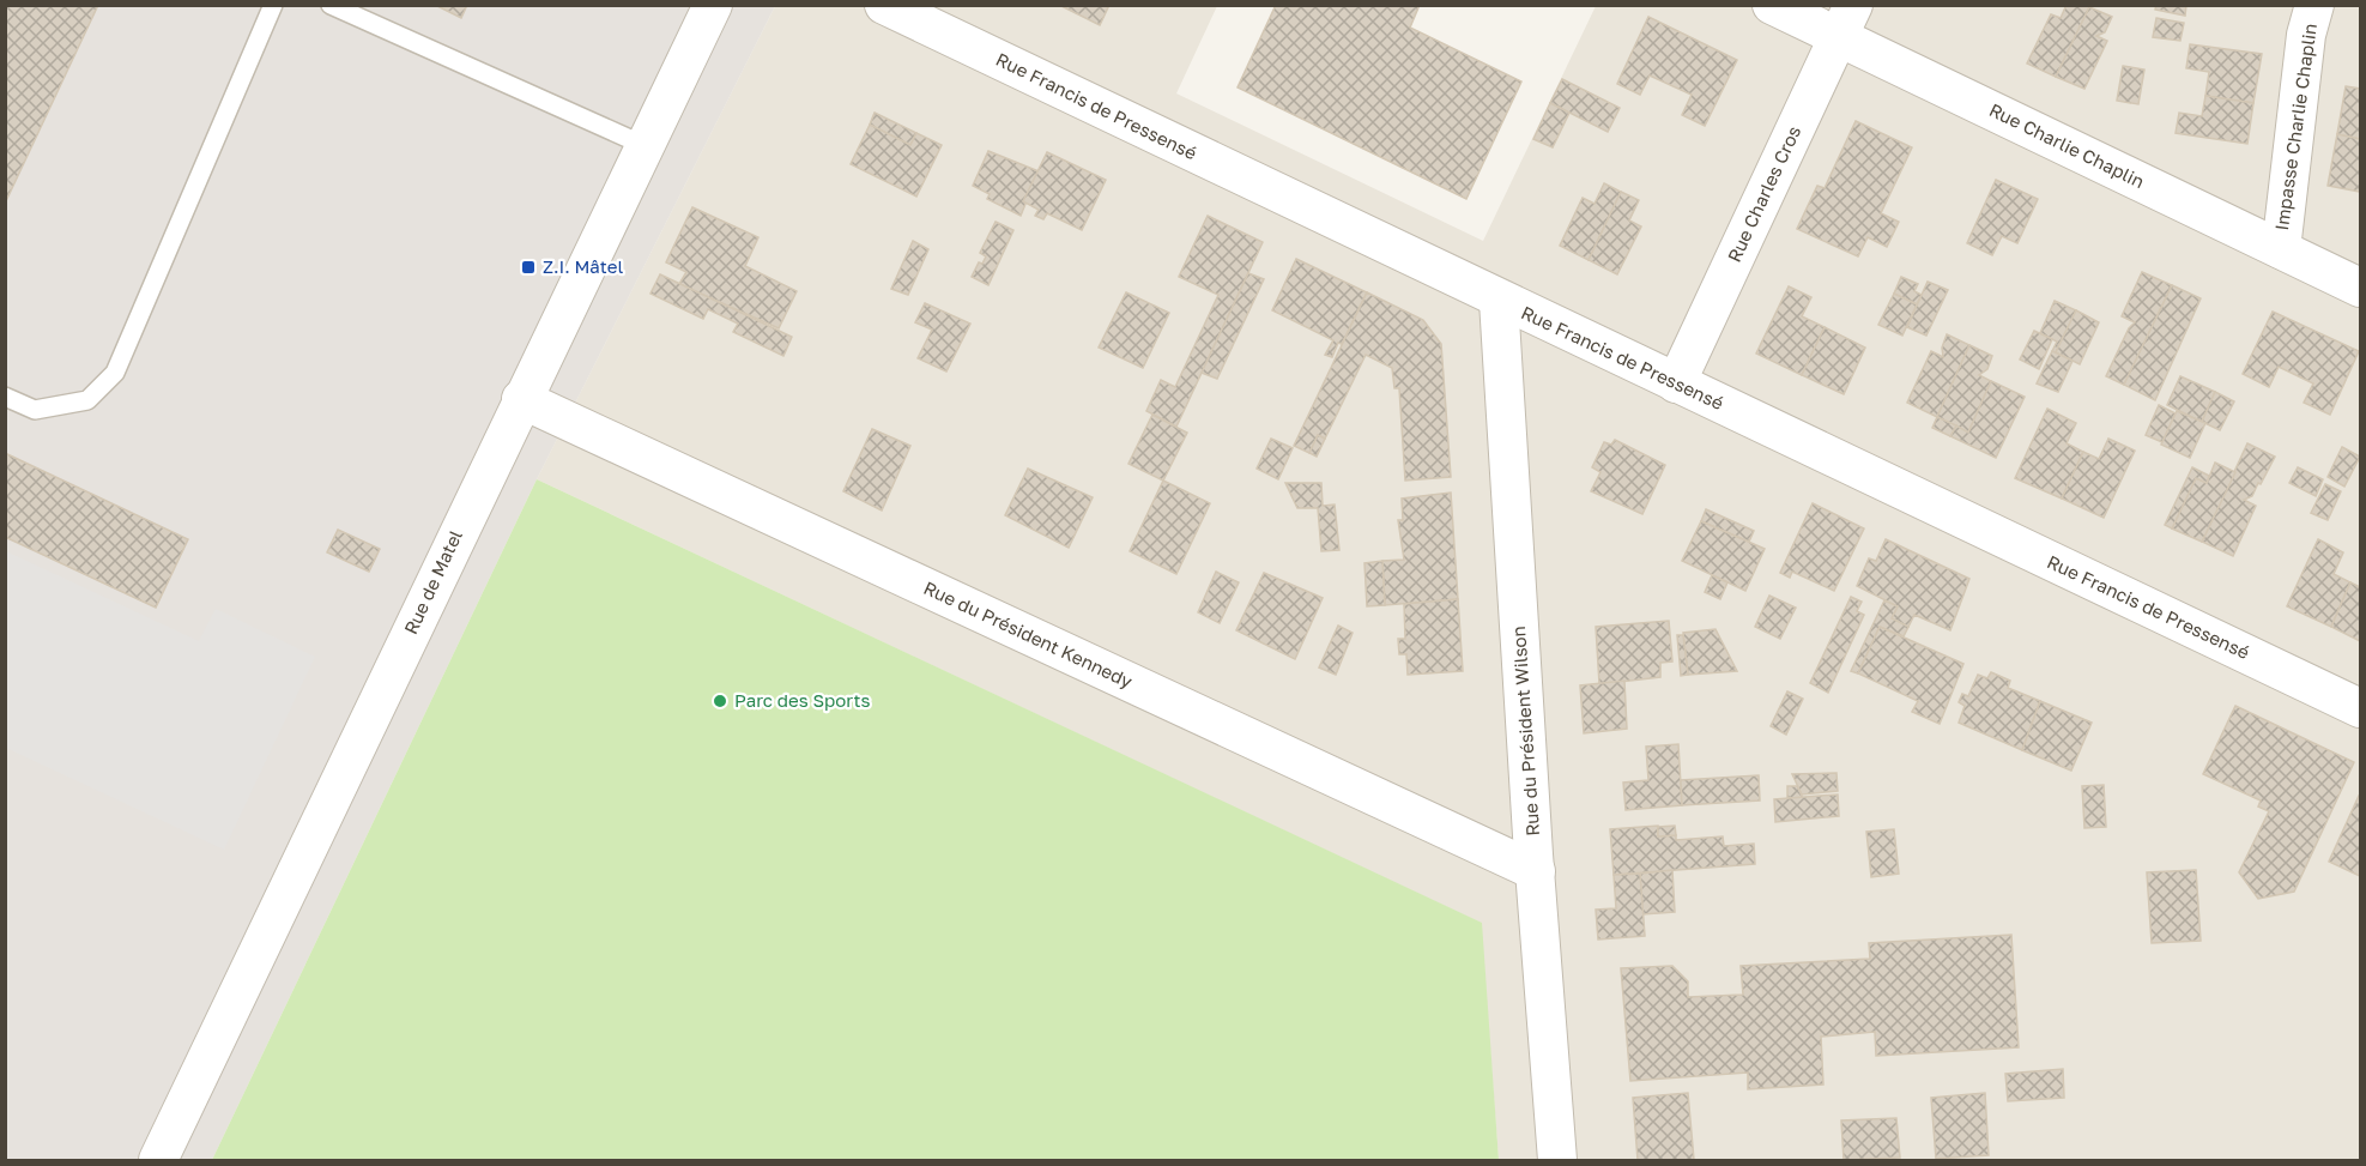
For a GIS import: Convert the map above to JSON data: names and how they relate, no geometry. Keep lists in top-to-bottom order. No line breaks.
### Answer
{"streets":{"street":["Rue Francis de Pressensé","Impasse Charlie Chaplin","Rue Charlie Chaplin","Rue Charles Cros","Rue de Matel","Rue du Président Kennedy","Rue du Président Wilson"]},"crossings":[["Rue Francis de Pressensé","Rue Charles Cros"],["Rue Francis de Pressensé","Rue du Président Wilson"],["Impasse Charlie Chaplin","Rue Charlie Chaplin"],["Rue Charlie Chaplin","Rue Charles Cros"],["Rue de Matel","Rue du Président Kennedy"],["Rue du Président Kennedy","Rue du Président Wilson"]],"places":{"transit":["Z.I. Mâtel"],"other":["Parc des Sports"]}}
